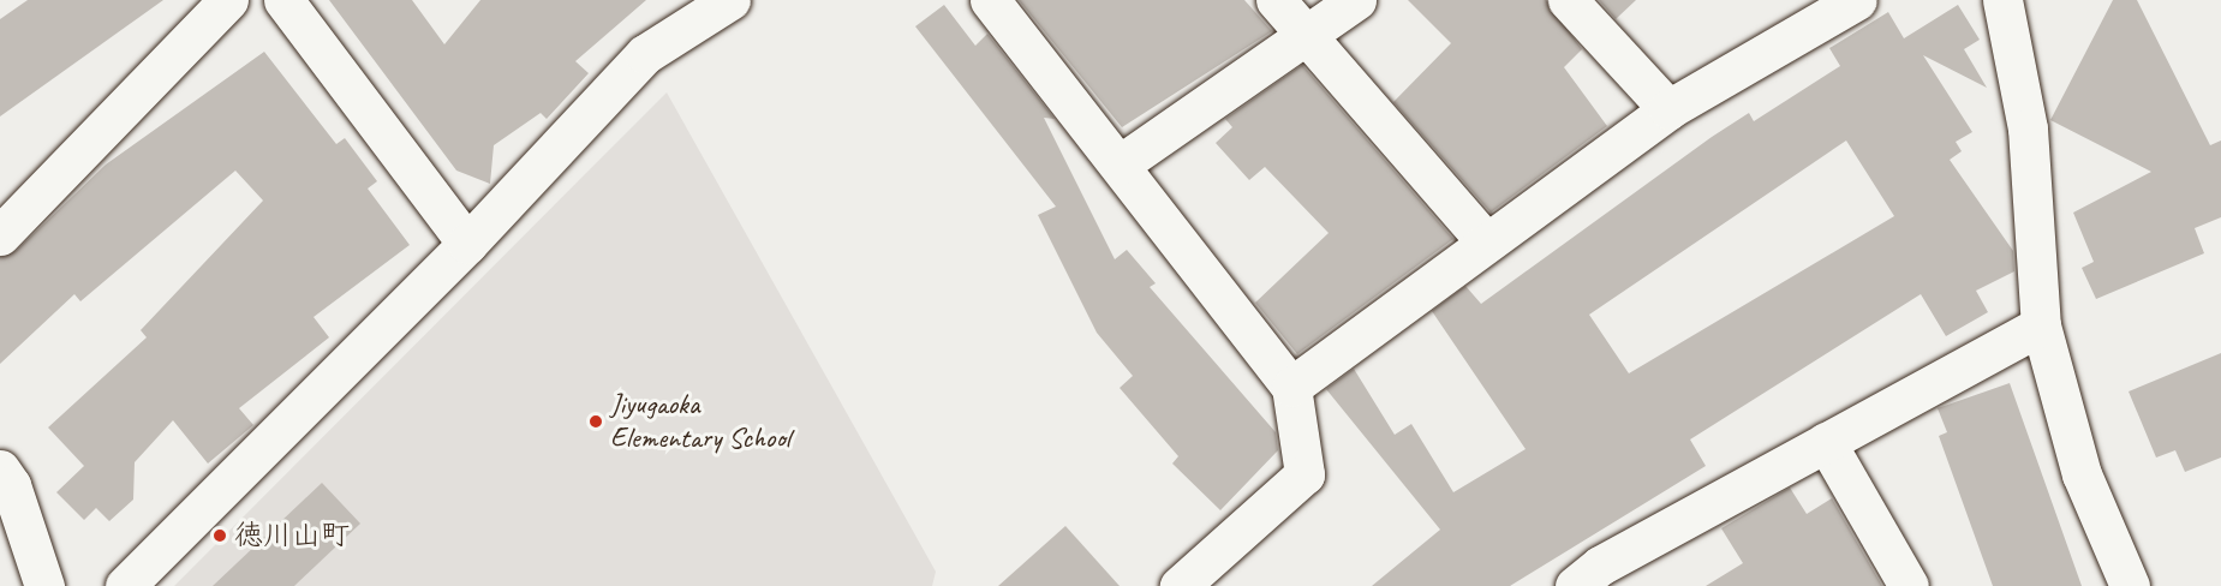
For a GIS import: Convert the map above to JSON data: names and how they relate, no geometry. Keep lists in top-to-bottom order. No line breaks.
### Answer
{"places":["Jiyugaoka Elementary School","徳川山町"]}
